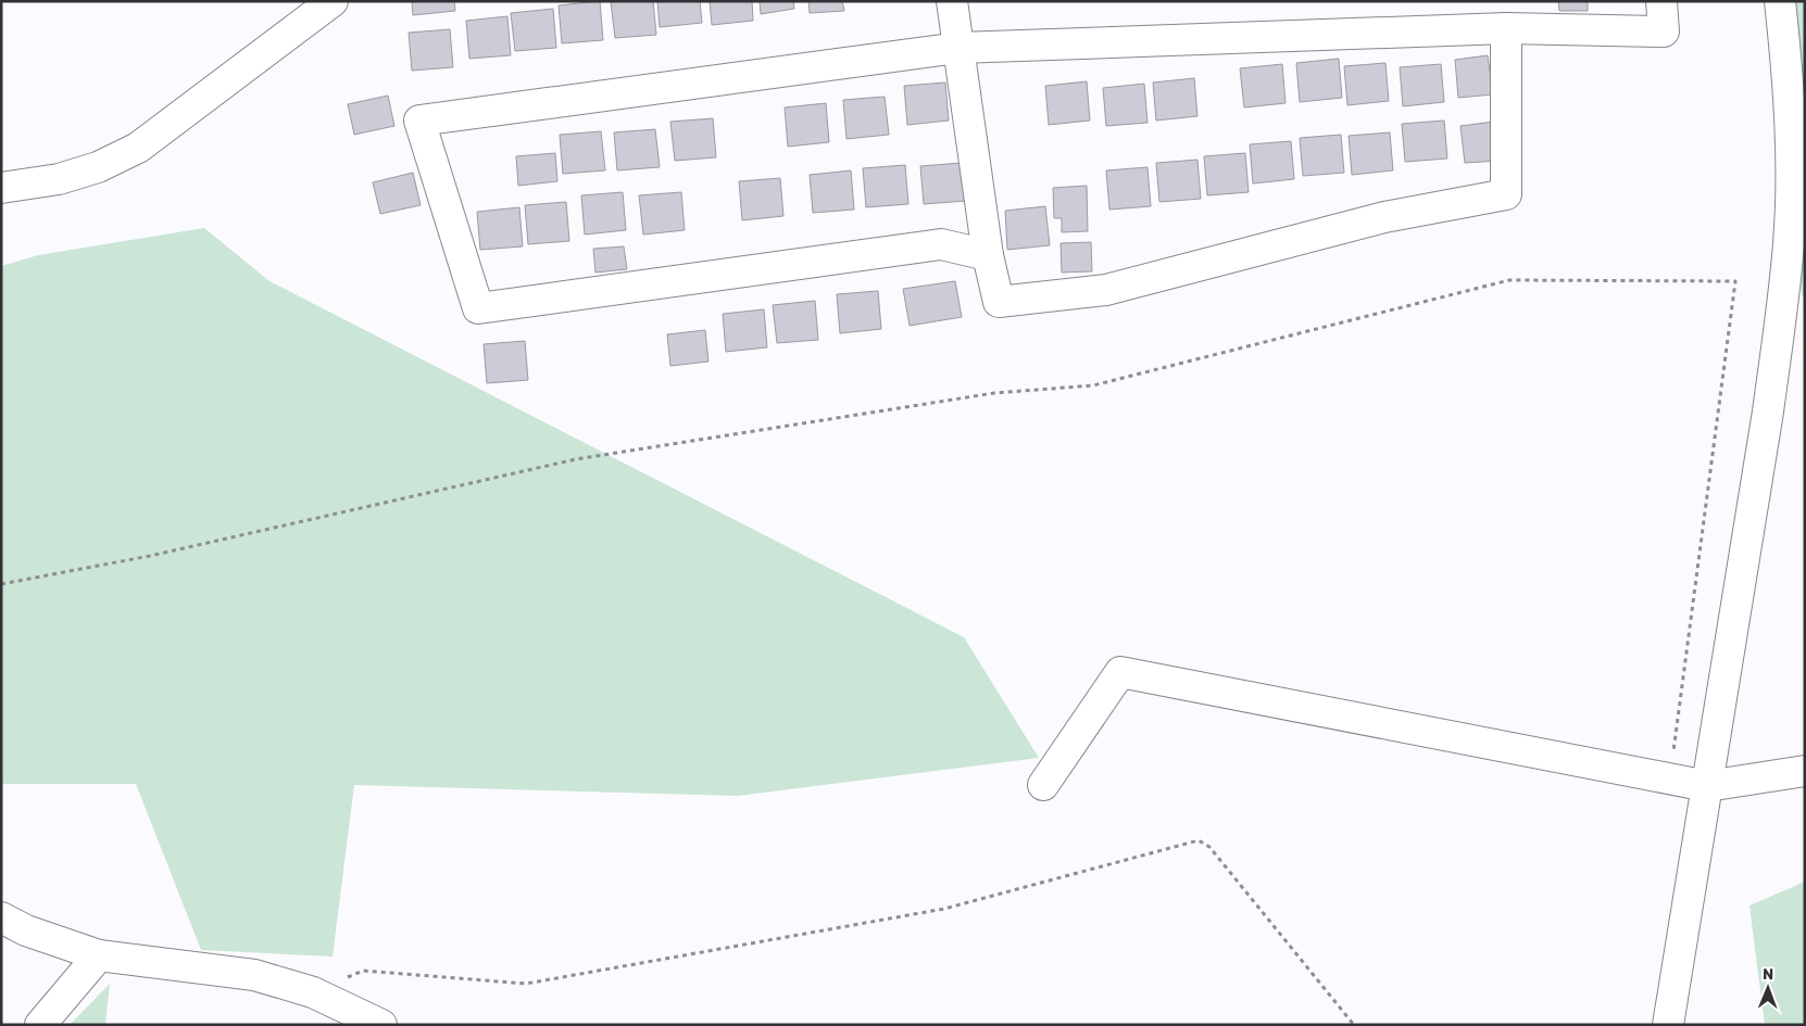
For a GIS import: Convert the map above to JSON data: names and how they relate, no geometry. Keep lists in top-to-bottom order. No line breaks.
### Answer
{"north":"top"}
